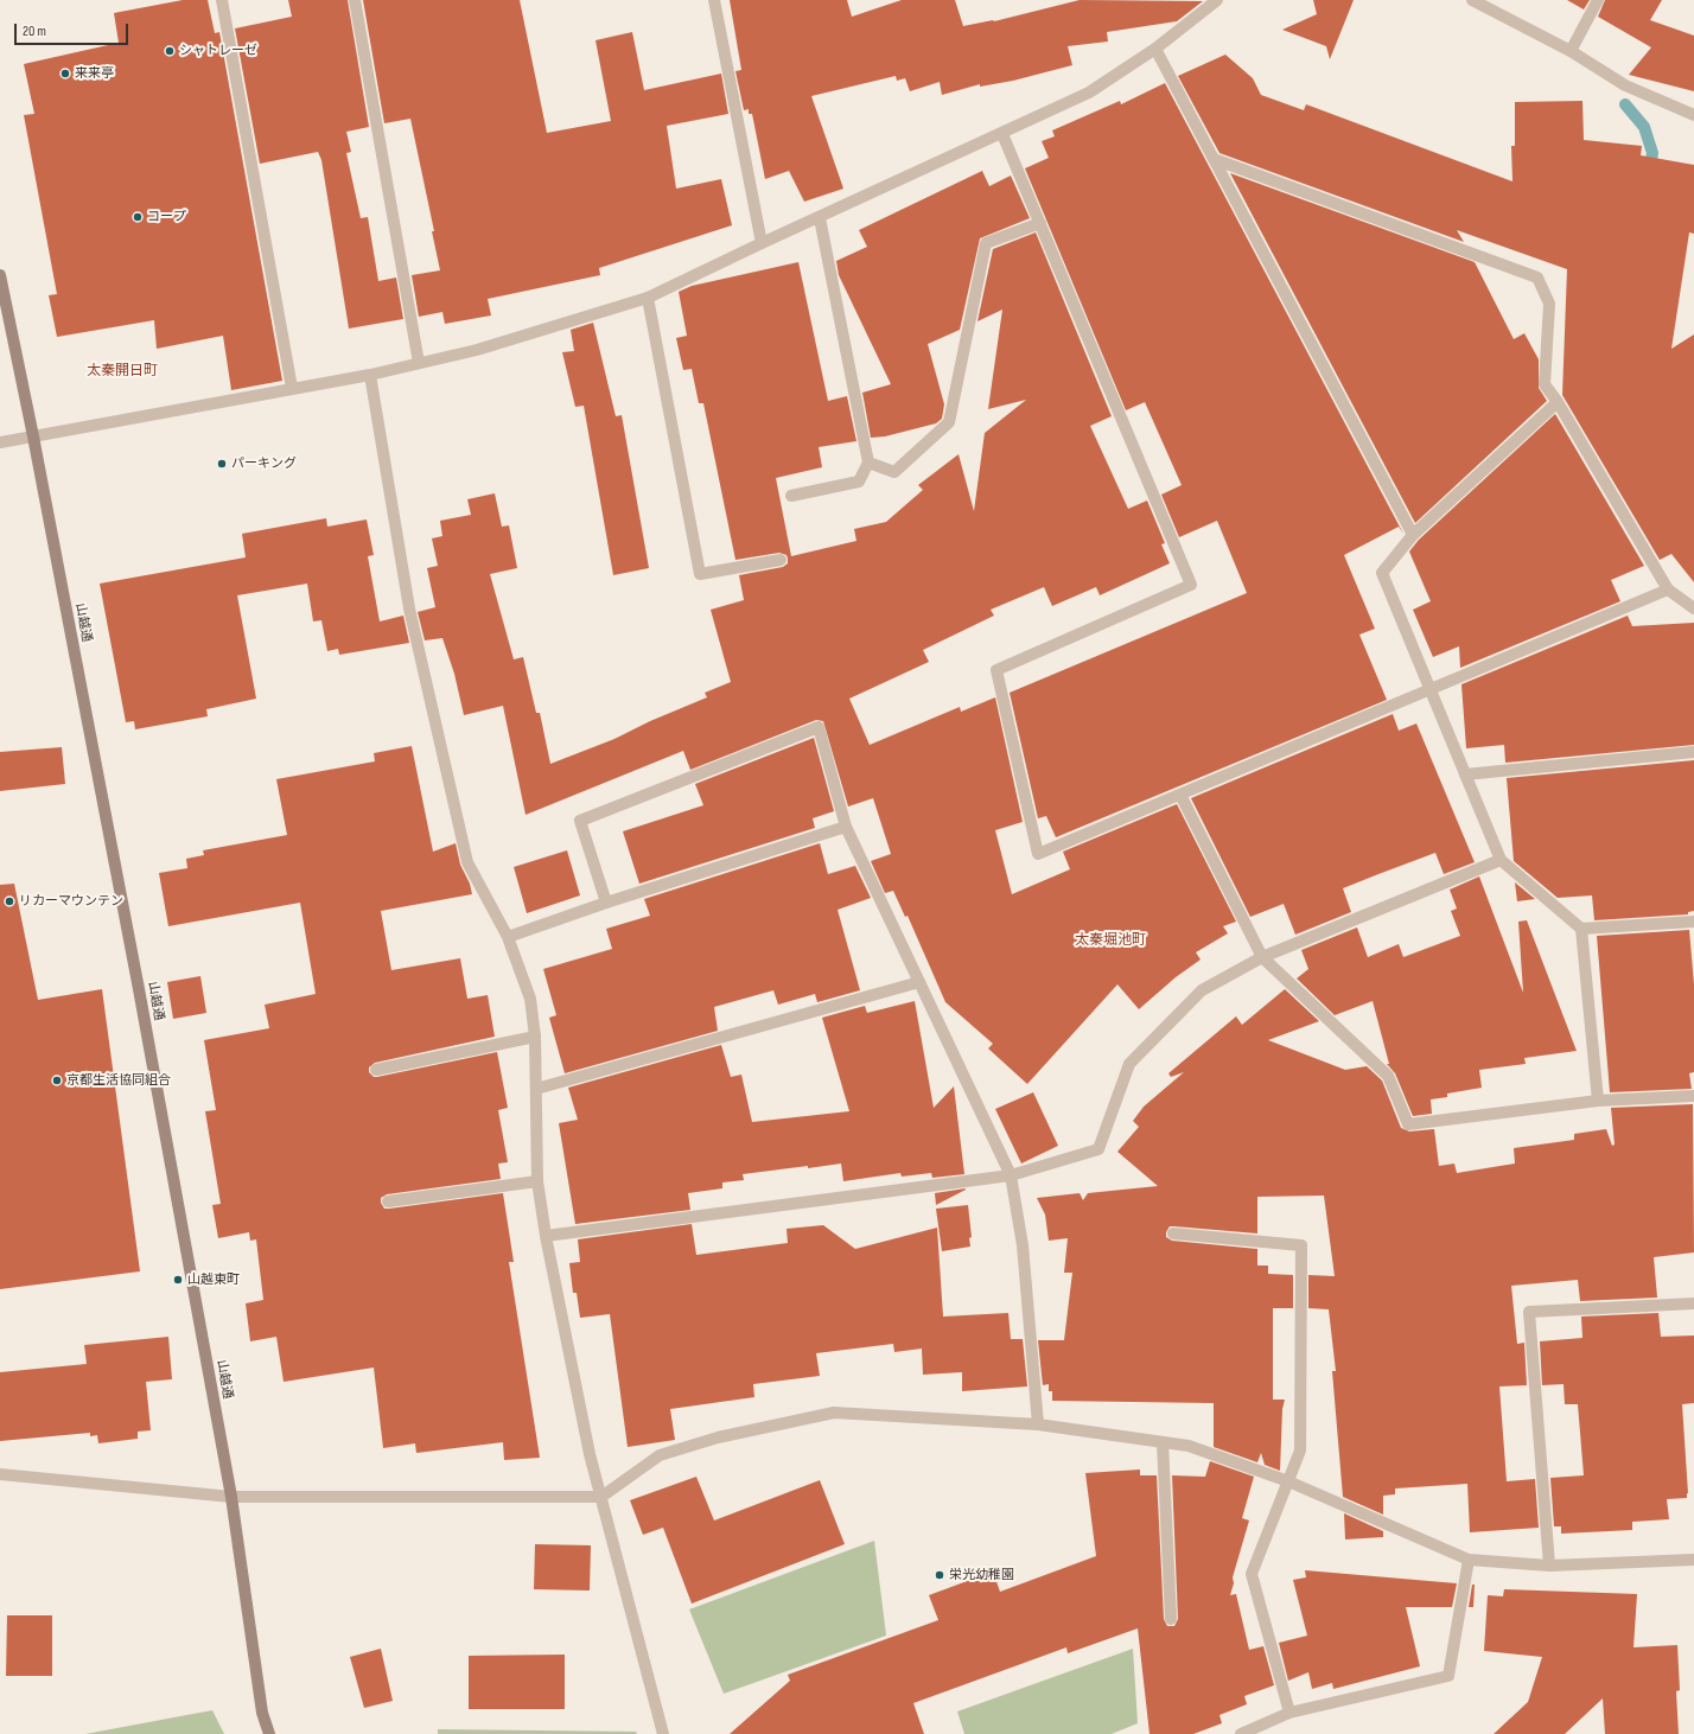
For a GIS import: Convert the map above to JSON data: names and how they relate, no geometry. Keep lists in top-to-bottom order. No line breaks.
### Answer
{"streets":{"street":["山越通"]},"districts":["太秦開日町","太秦堀池町"],"places":["シャトレーゼ","来来亭","コープ","パーキング","リカーマウンテン","京都生活協同組合","山越東町","栄光幼稚園"],"scale_bar":"20 m"}
